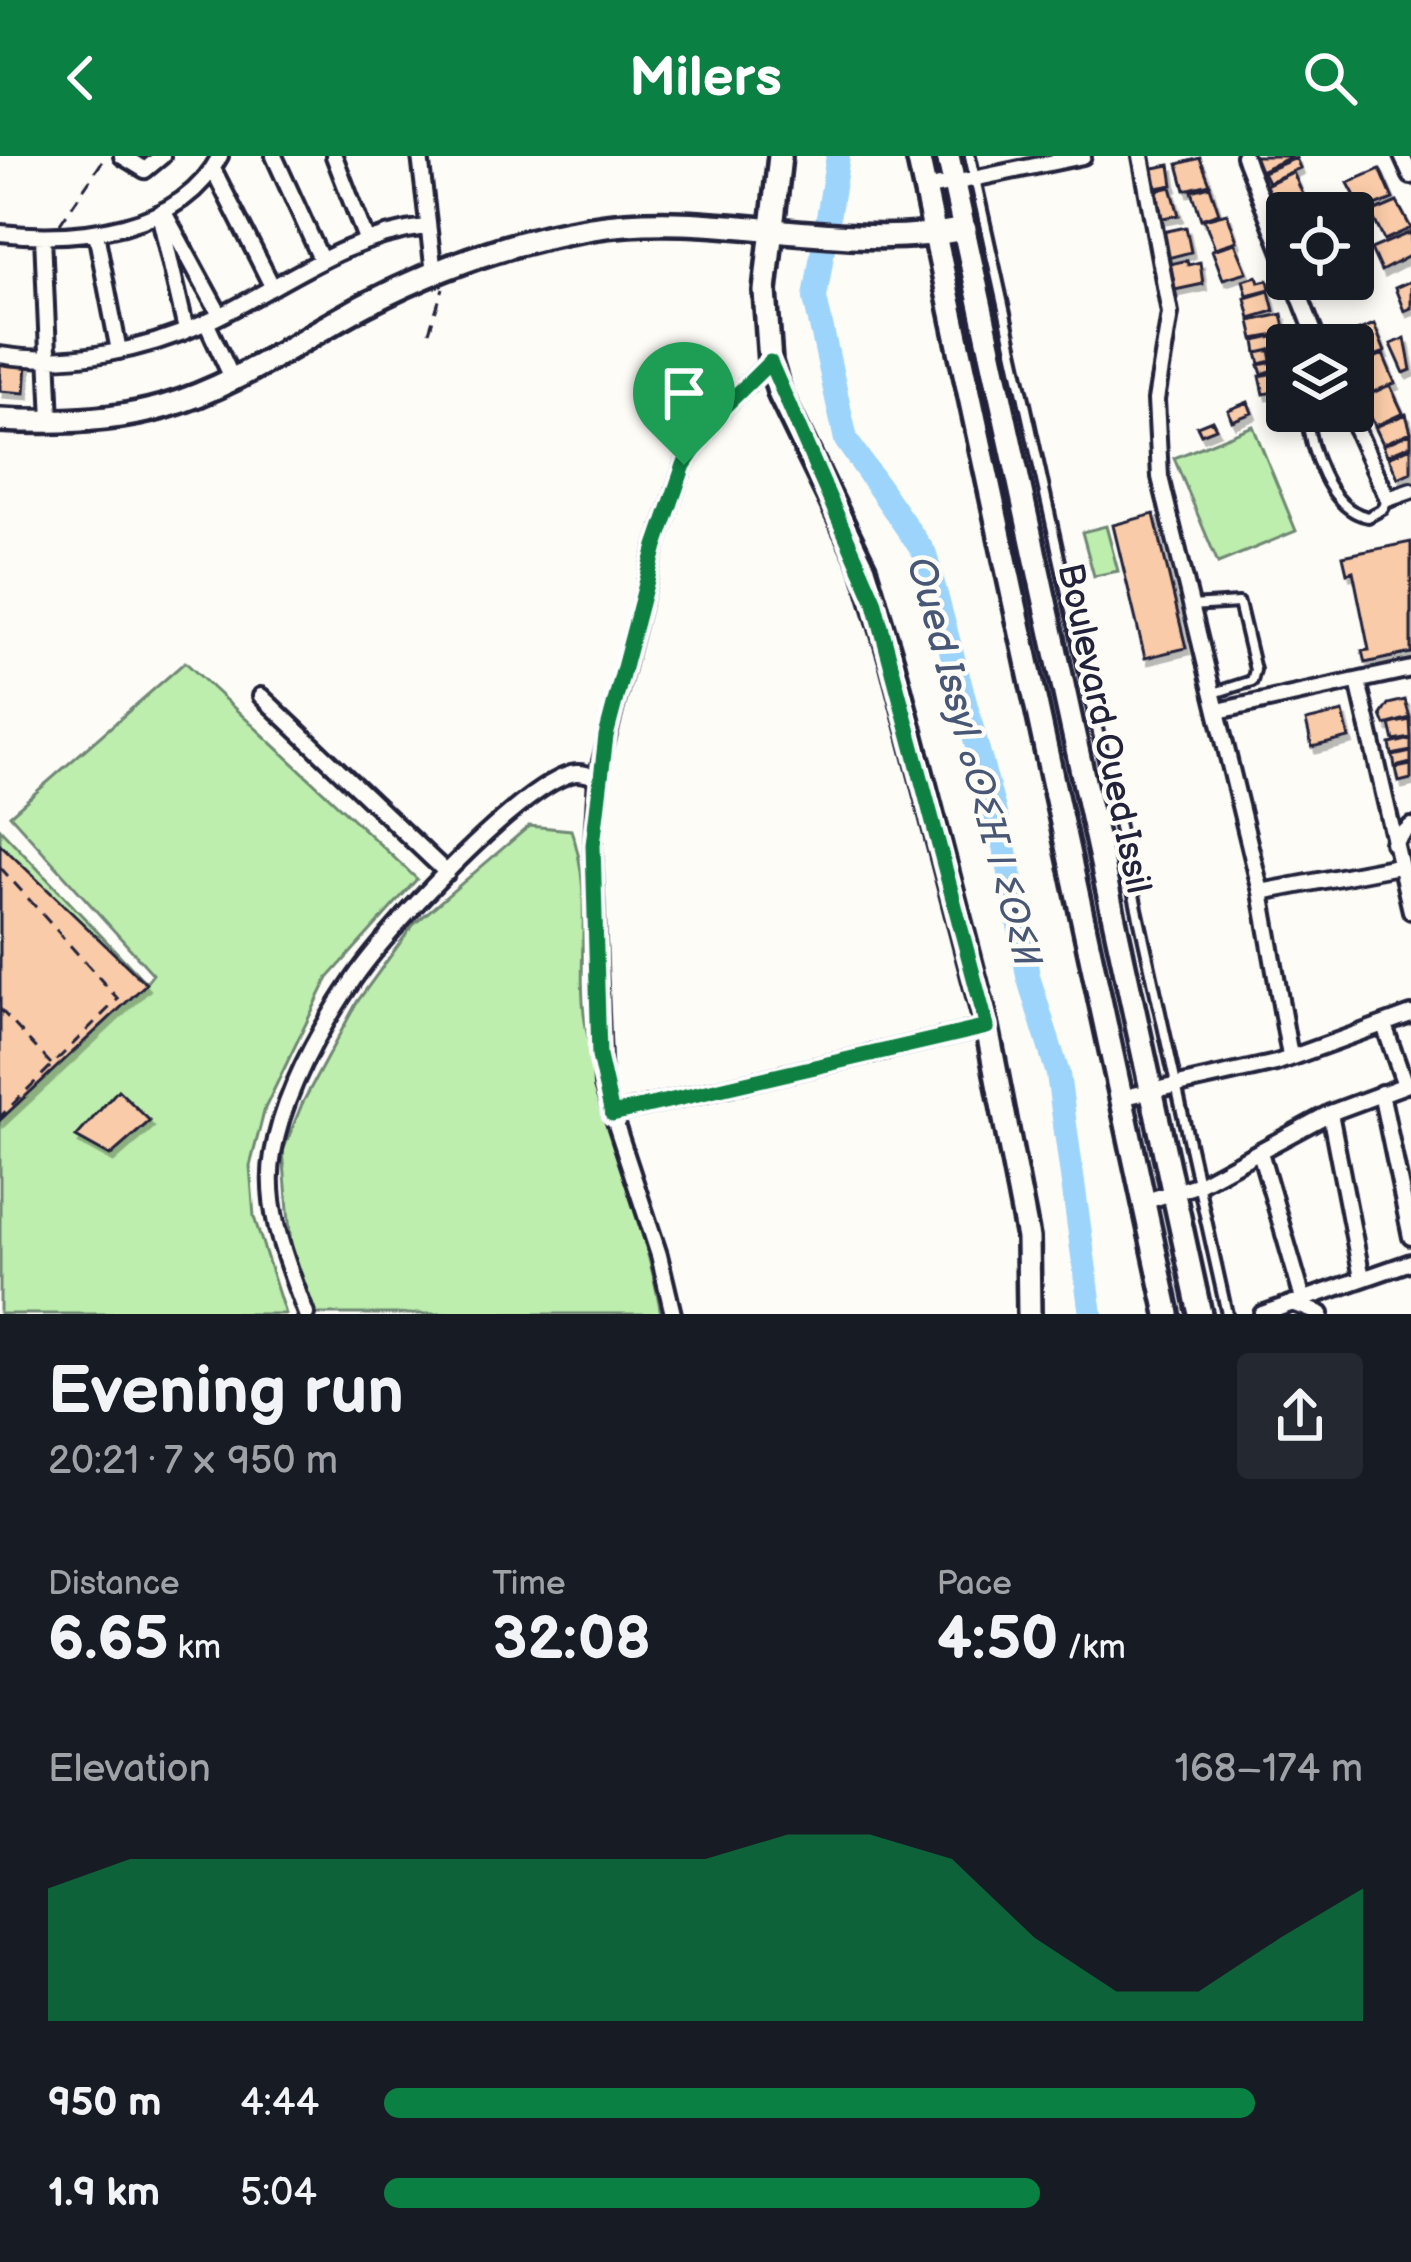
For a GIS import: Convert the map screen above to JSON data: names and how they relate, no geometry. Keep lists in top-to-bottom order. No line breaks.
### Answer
{"streets":{"main road":["Boulevard Oued Issil"]},"water":["Oued Issyl ⴰⵙⵉⴼ ⵏ ⵉⵙⵉⵍ"],"page":{"header":"Milers","heading":["Evening run","20:21 · 7 × 950 m"],"stats":[["Distance","6.65 km"],["Time","32:08"],["Pace","4:50 /km"]],"chart":["Elevation","168–174 m"],"list":[{"name":"950 m","note":"4:44"},{"name":"1.9 km","note":"5:04"}]}}
